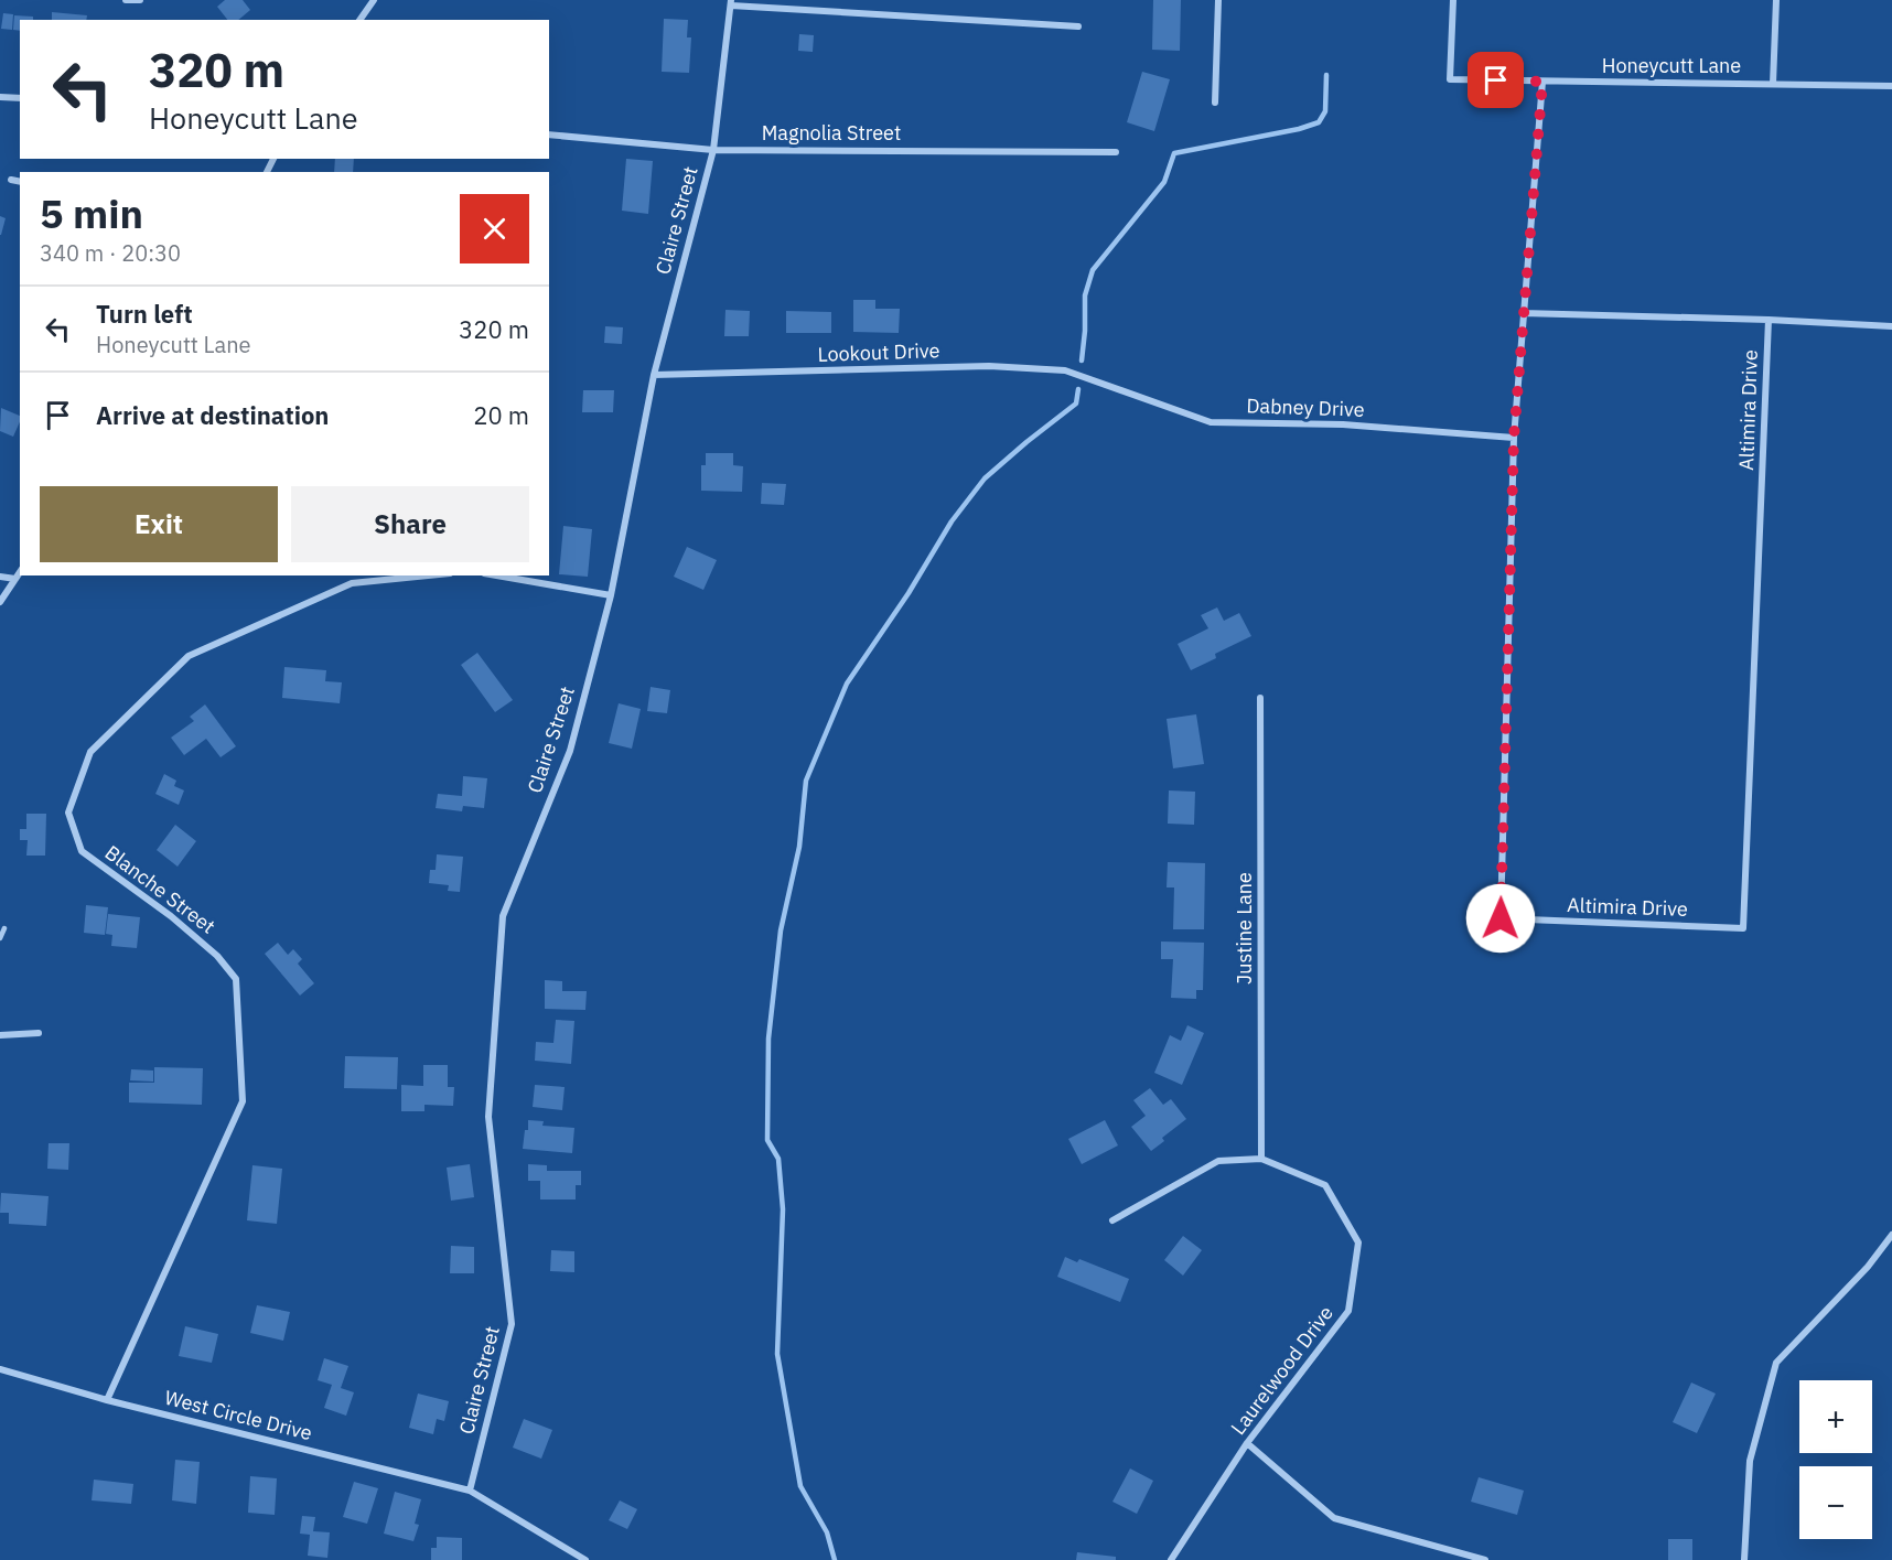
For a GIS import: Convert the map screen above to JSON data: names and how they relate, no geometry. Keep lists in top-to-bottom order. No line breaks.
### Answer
{"streets":{"street":["Honeycutt Lane","Magnolia Street","Claire Street","Lookout Drive","Dabney Drive","Altimira Drive","Blanche Street","Justine Lane","Laurelwood Drive","West Circle Drive"]},"crossings":[["Honeycutt Lane","Altimira Drive"],["Magnolia Street","Claire Street"],["Claire Street","Lookout Drive"],["Claire Street","West Circle Drive"],["Lookout Drive","Dabney Drive"],["Dabney Drive","Altimira Drive"],["Blanche Street","West Circle Drive"],["Justine Lane","Laurelwood Drive"]],"page":{"turn":["320 m","Honeycutt Lane"],"heading":["5 min","340 m · 20:30"],"list":[{"name":"Turn left","note":"Honeycutt Lane","value":"320 m"},{"name":"Arrive at destination","value":"20 m"}],"buttons":["Exit","Share"],"map_buttons":["+","−"]}}
